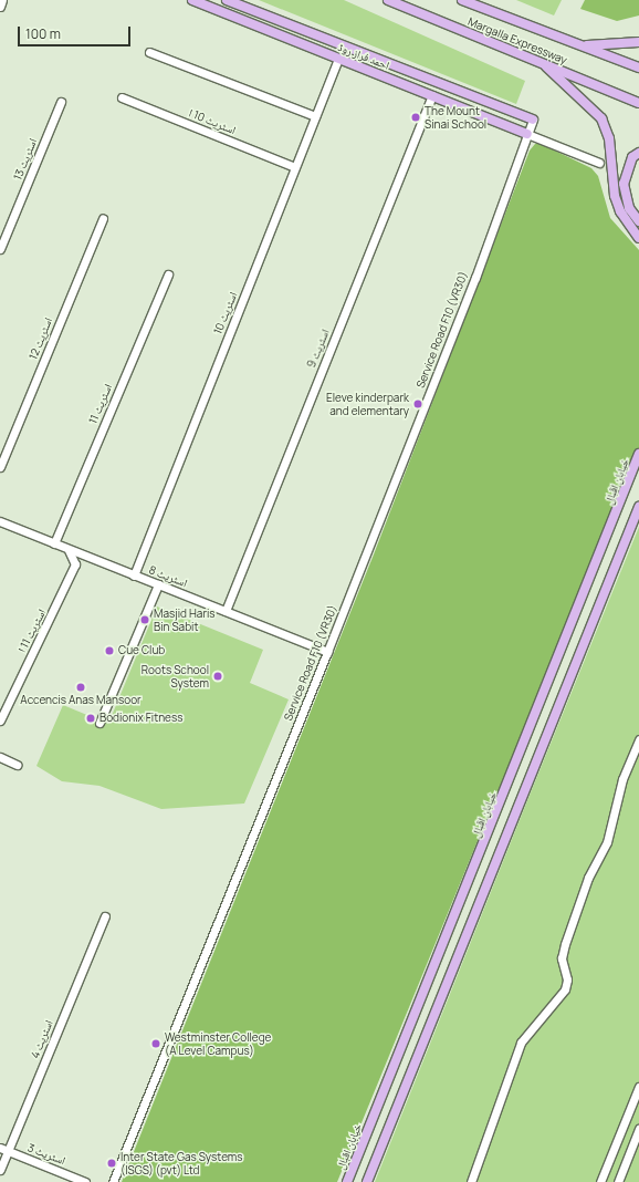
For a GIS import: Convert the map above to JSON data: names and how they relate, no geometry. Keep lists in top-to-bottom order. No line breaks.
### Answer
{"streets":{"main road":["Margalla Expressway","احمد فراز روڈ","خیابان اقبال"],"street":["اسٹریٹ 10 ا","اسٹریٹ 13","اسٹریٹ 10","Service Road F10 (VR30)","اسٹریٹ 12","اسٹریٹ 9","اسٹریٹ 11","اسٹریٹ 8","اسٹریٹ 11 ا","اسٹریٹ 4","اسٹریٹ 3"]},"crossings":[["احمد فراز روڈ","اسٹریٹ 10"],["احمد فراز روڈ","Service Road F10 (VR30)"],["احمد فراز روڈ","اسٹریٹ 9"],["اسٹریٹ 10 ا","اسٹریٹ 10"],["اسٹریٹ 10","اسٹریٹ 8"],["Service Road F10 (VR30)","اسٹریٹ 8"],["اسٹریٹ 9","اسٹریٹ 8"],["اسٹریٹ 11","اسٹریٹ 8"],["اسٹریٹ 8","اسٹریٹ 11 ا"],["اسٹریٹ 4","اسٹریٹ 3"]],"places":["The Mount Sinai School","Eleve kinderpark and elementary","Masjid Haris Bin Sabit","Cue Club","Roots School System","Accencis Anas Mansoor","Bodionix Fitness","Westminster College (A Level Campus)","Inter State Gas Systems (ISGS) (pvt) Ltd"],"scale_bar":"100 m"}
